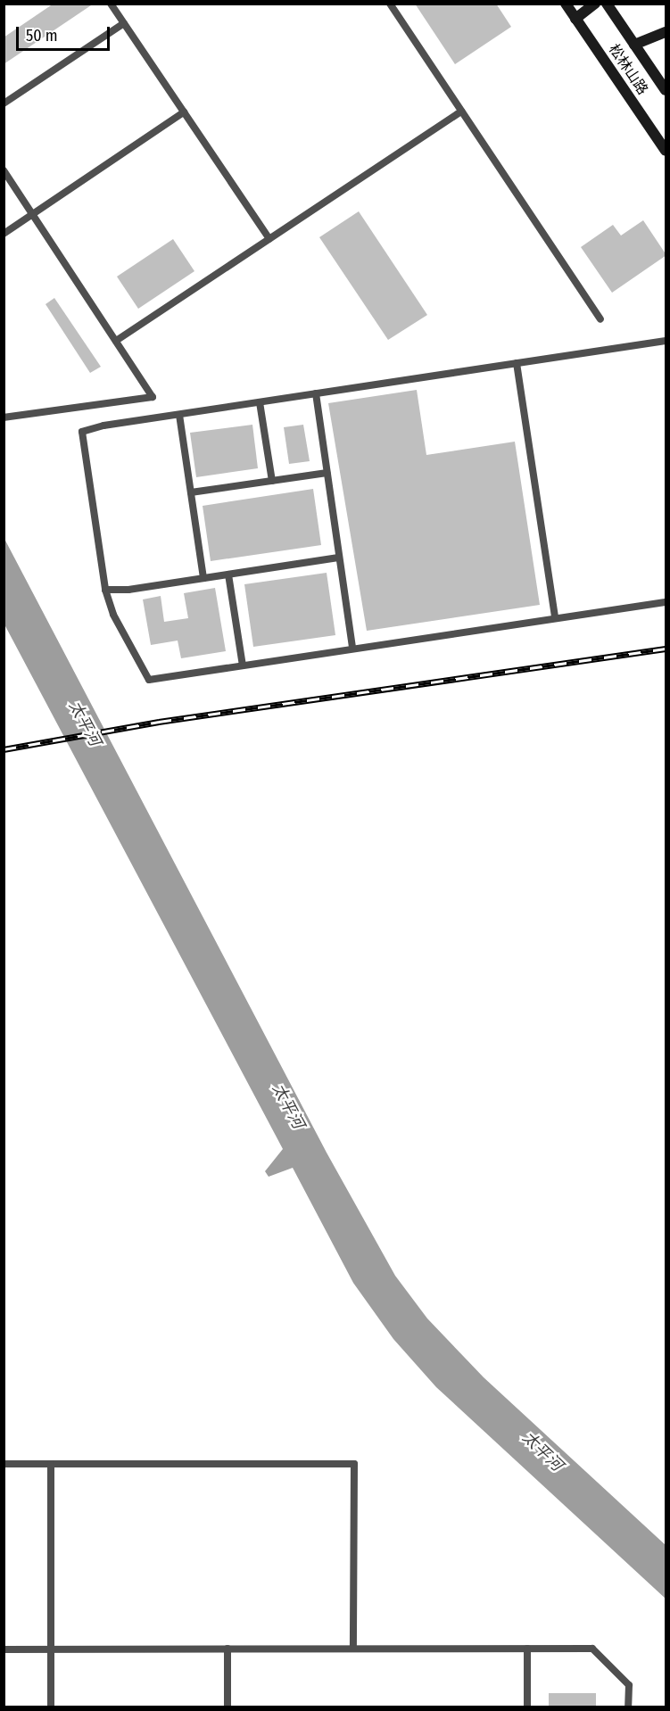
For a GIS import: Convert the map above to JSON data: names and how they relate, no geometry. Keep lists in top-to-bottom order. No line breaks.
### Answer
{"streets":{"street":["松林山路"]},"water":["太平河"],"scale_bar":"50 m"}
